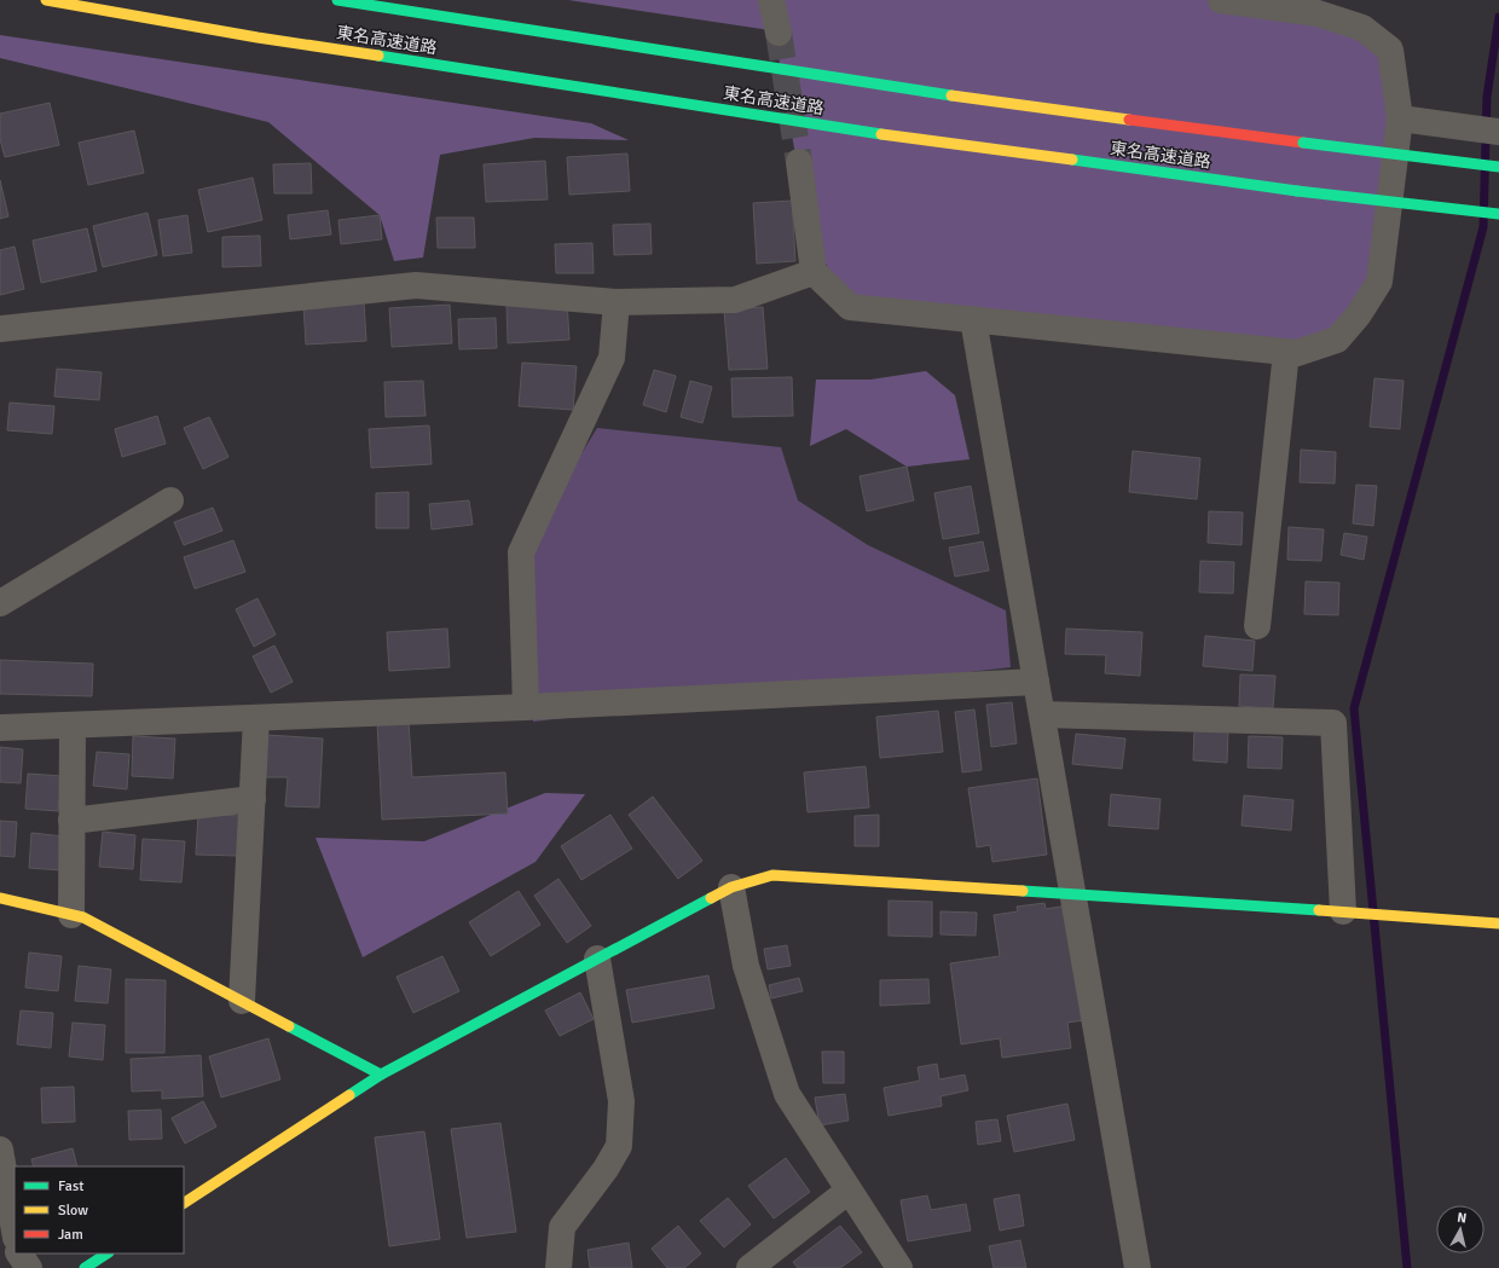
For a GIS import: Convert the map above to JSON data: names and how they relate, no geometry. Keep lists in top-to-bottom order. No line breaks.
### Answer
{"streets":{"main road":["東名高速道路"]},"legend":["Fast","Slow","Jam"],"north":"top"}
